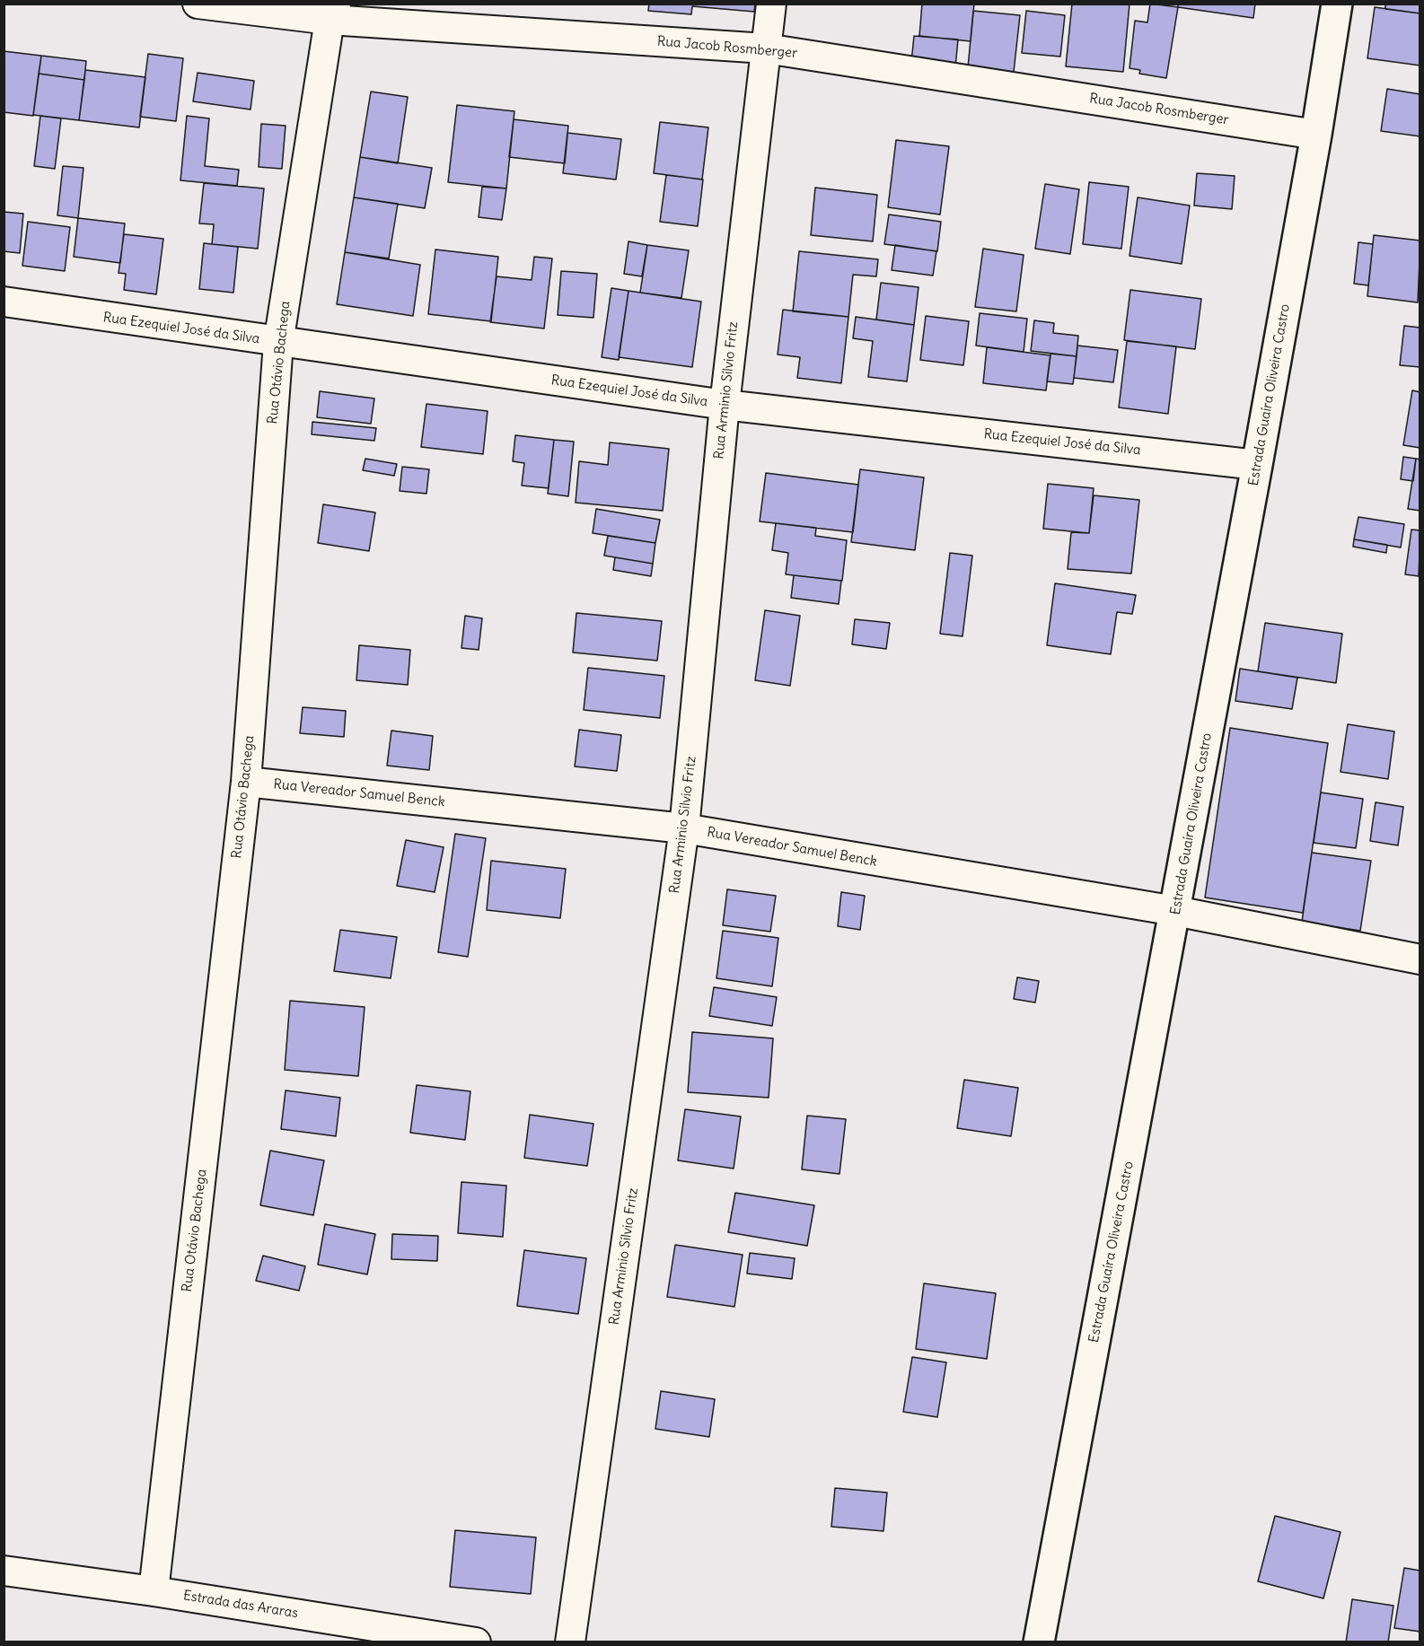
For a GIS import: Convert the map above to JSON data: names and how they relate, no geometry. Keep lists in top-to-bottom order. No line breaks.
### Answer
{"streets":{"street":["Rua Jacob Rosmberger","Rua Ezequiel José da Silva","Rua Otávio Bachega","Rua Arminio Sílvio Fritz","Estrada Guaíra Oliveira Castro","Rua Vereador Samuel Benck","Estrada das Araras"]},"crossings":[["Rua Jacob Rosmberger","Rua Otávio Bachega"],["Rua Jacob Rosmberger","Rua Arminio Sílvio Fritz"],["Rua Jacob Rosmberger","Estrada Guaíra Oliveira Castro"],["Rua Ezequiel José da Silva","Rua Otávio Bachega"],["Rua Ezequiel José da Silva","Rua Arminio Sílvio Fritz"],["Rua Ezequiel José da Silva","Estrada Guaíra Oliveira Castro"],["Rua Otávio Bachega","Rua Vereador Samuel Benck"],["Rua Otávio Bachega","Estrada das Araras"],["Rua Arminio Sílvio Fritz","Rua Vereador Samuel Benck"],["Estrada Guaíra Oliveira Castro","Rua Vereador Samuel Benck"]]}
